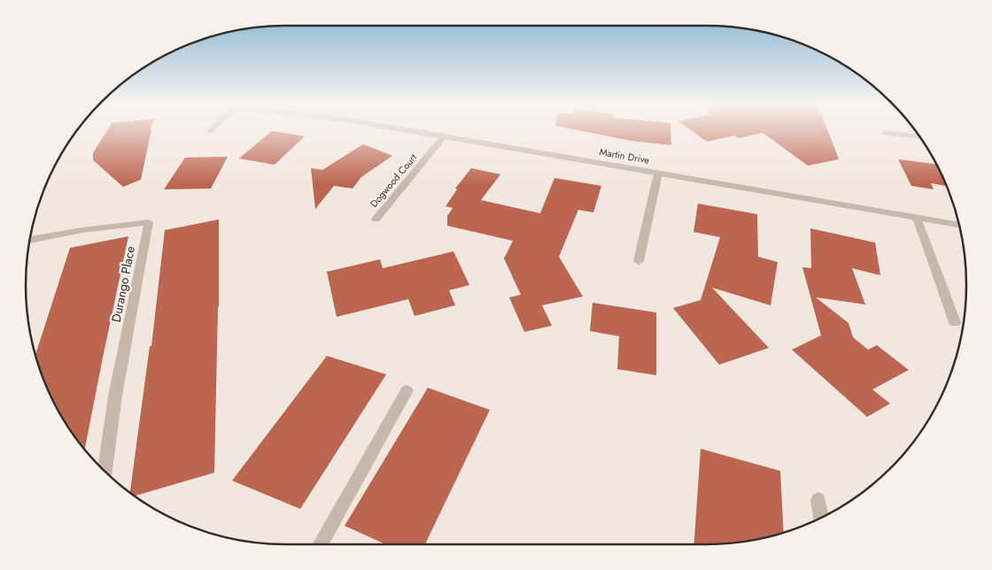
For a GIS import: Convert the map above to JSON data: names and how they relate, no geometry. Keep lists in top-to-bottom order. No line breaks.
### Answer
{"streets":{"street":["Martin Drive","Dogwood Court","Durango Place"]},"crossings":[["Martin Drive","Dogwood Court"]]}
